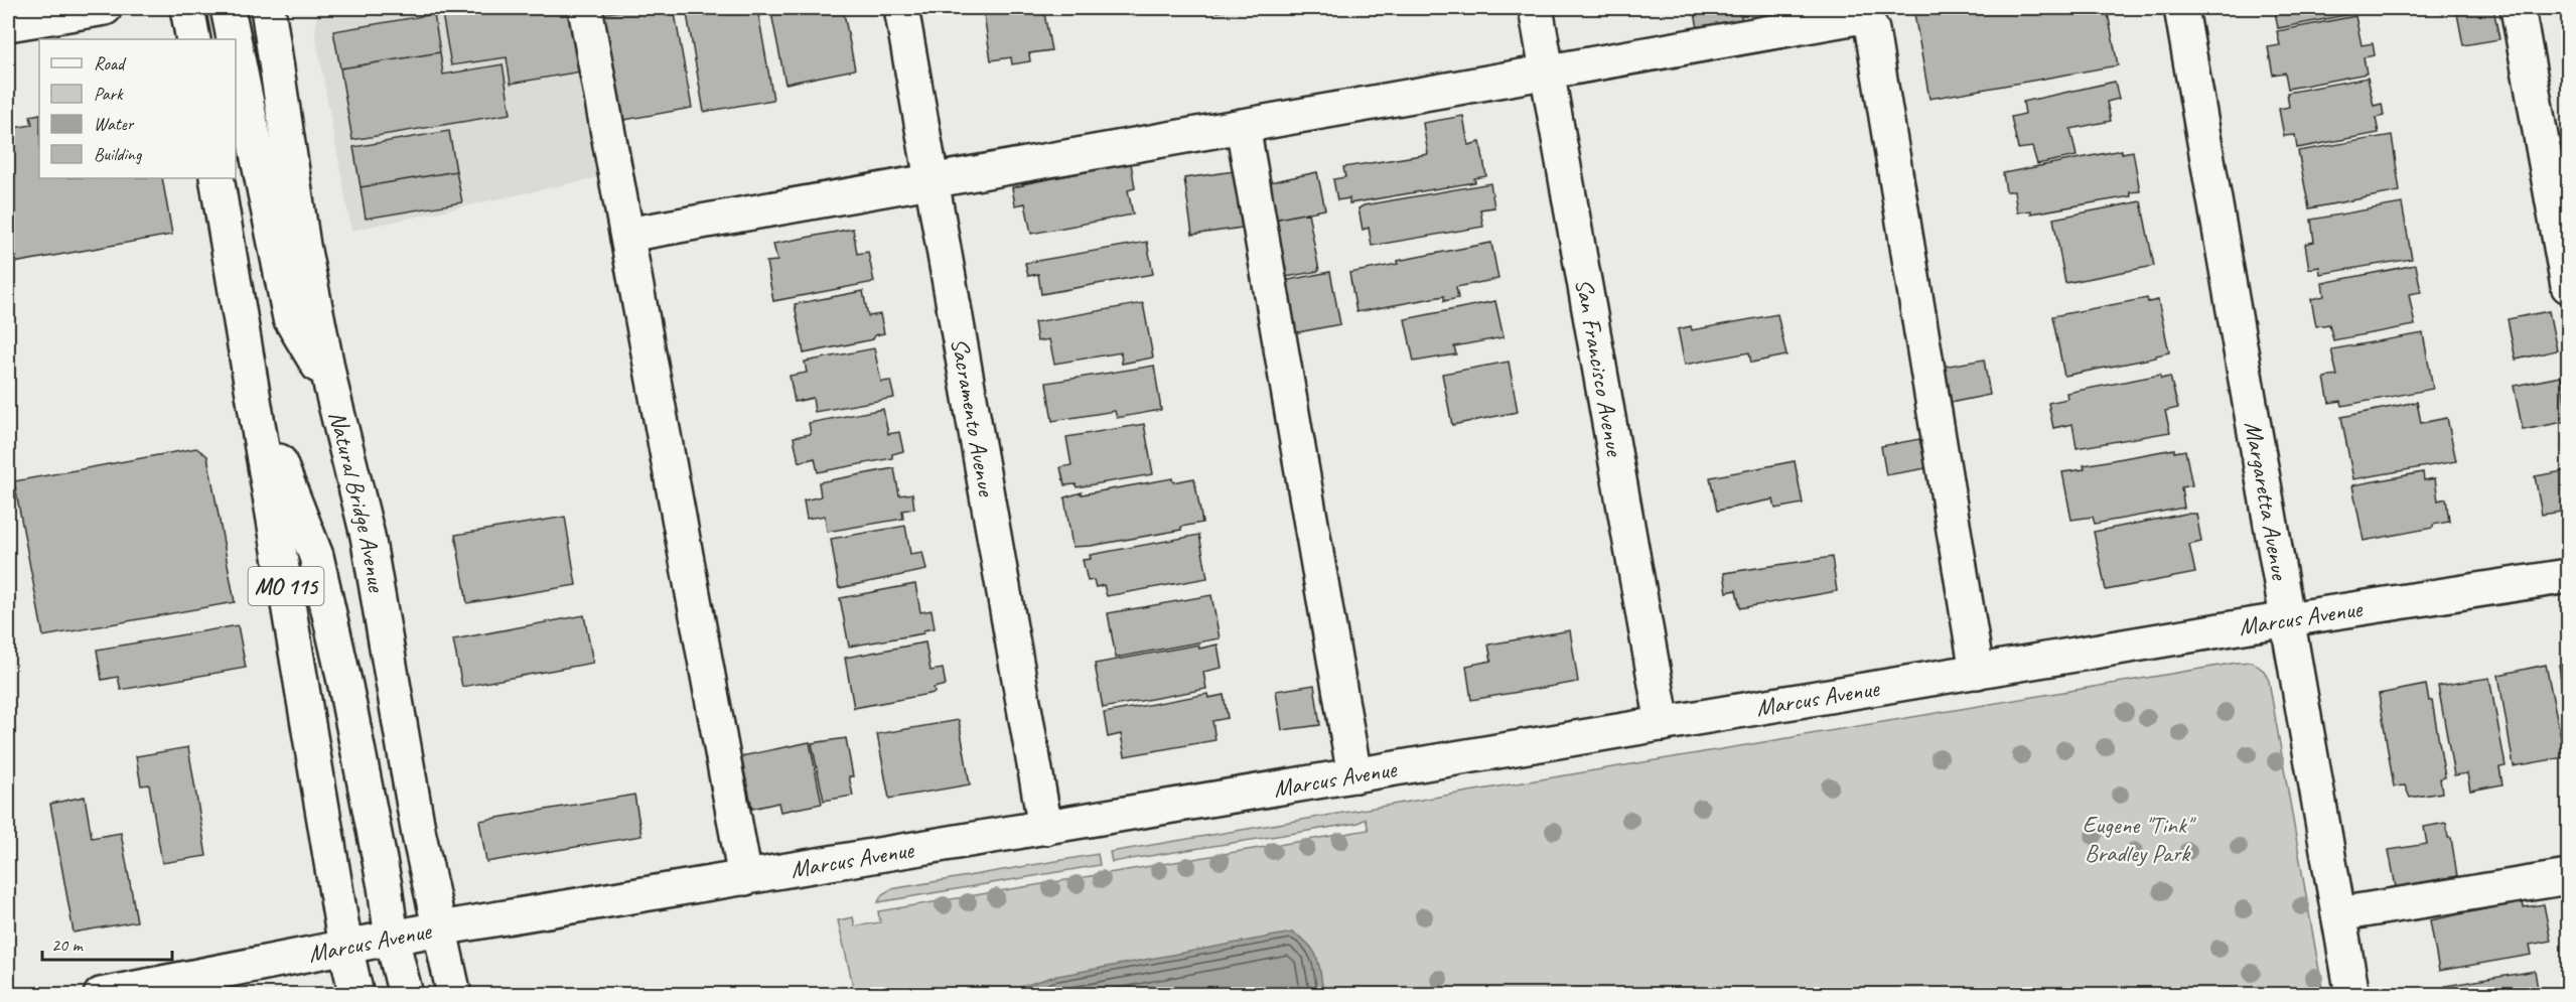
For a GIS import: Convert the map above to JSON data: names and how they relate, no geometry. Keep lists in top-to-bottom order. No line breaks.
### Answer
{"streets":{"street":["San Francisco Avenue","Sacramento Avenue","Natural Bridge Avenue","Margaretta Avenue","MO 115","Marcus Avenue"]},"crossings":[["San Francisco Avenue","Marcus Avenue"],["Sacramento Avenue","Marcus Avenue"],["Natural Bridge Avenue","Marcus Avenue"],["Margaretta Avenue","Marcus Avenue"],["MO 115","Marcus Avenue"]],"parks":["Eugene \"Tink\" Bradley Park"],"legend":["Road","Park","Water","Building"],"scale_bar":"20 m"}
